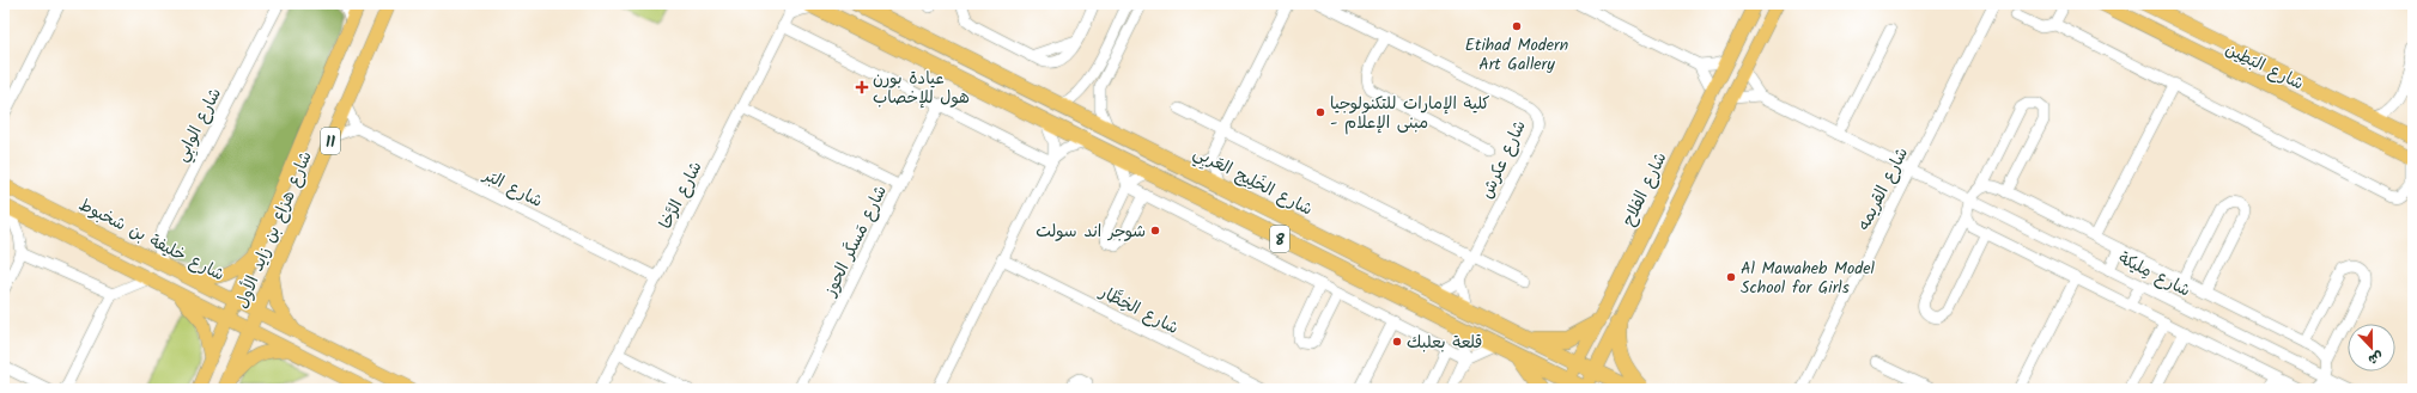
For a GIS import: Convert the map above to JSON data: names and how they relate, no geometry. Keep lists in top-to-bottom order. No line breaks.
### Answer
{"streets":{"highway":["شارع الخَلِيج العَربِي","8"],"main road":["شارع البَطِين","11","شارع الفلاح","شارع هزاع بن زايد الأول","شارع خليفة بن شخبوط"],"street":["شارع الوابِي","شارع عكرش","شارع البَر","شارع القريمه","شارع الرَّخا","شارع مَسكَر الحوز","شارع مِليكة","شارع الخِطَّار"]},"crossings":[["شارع الوابِي","شارع خليفة بن شخبوط"],["شارع عكرش","شارع الخَلِيج العَربِي"],["شارع الخَلِيج العَربِي","شارع الفلاح"],["شارع البَر","شارع الرَّخا"],["شارع الفلاح","8"],["شارع القريمه","شارع مِليكة"],["شارع الرَّخا","8"],["شارع هزاع بن زايد الأول","شارع خليفة بن شخبوط"]],"places":{"other":["Etihad Modern Art Gallery","كلية الإمارات للتكنولوجيا - مبنى الإعلام","شوجر اند سولت","Al Mawaheb Model School for Girls","قلعة بعلبك"],"health":["عيادة بورن هول للإخصاب"]},"north":"bottom"}
